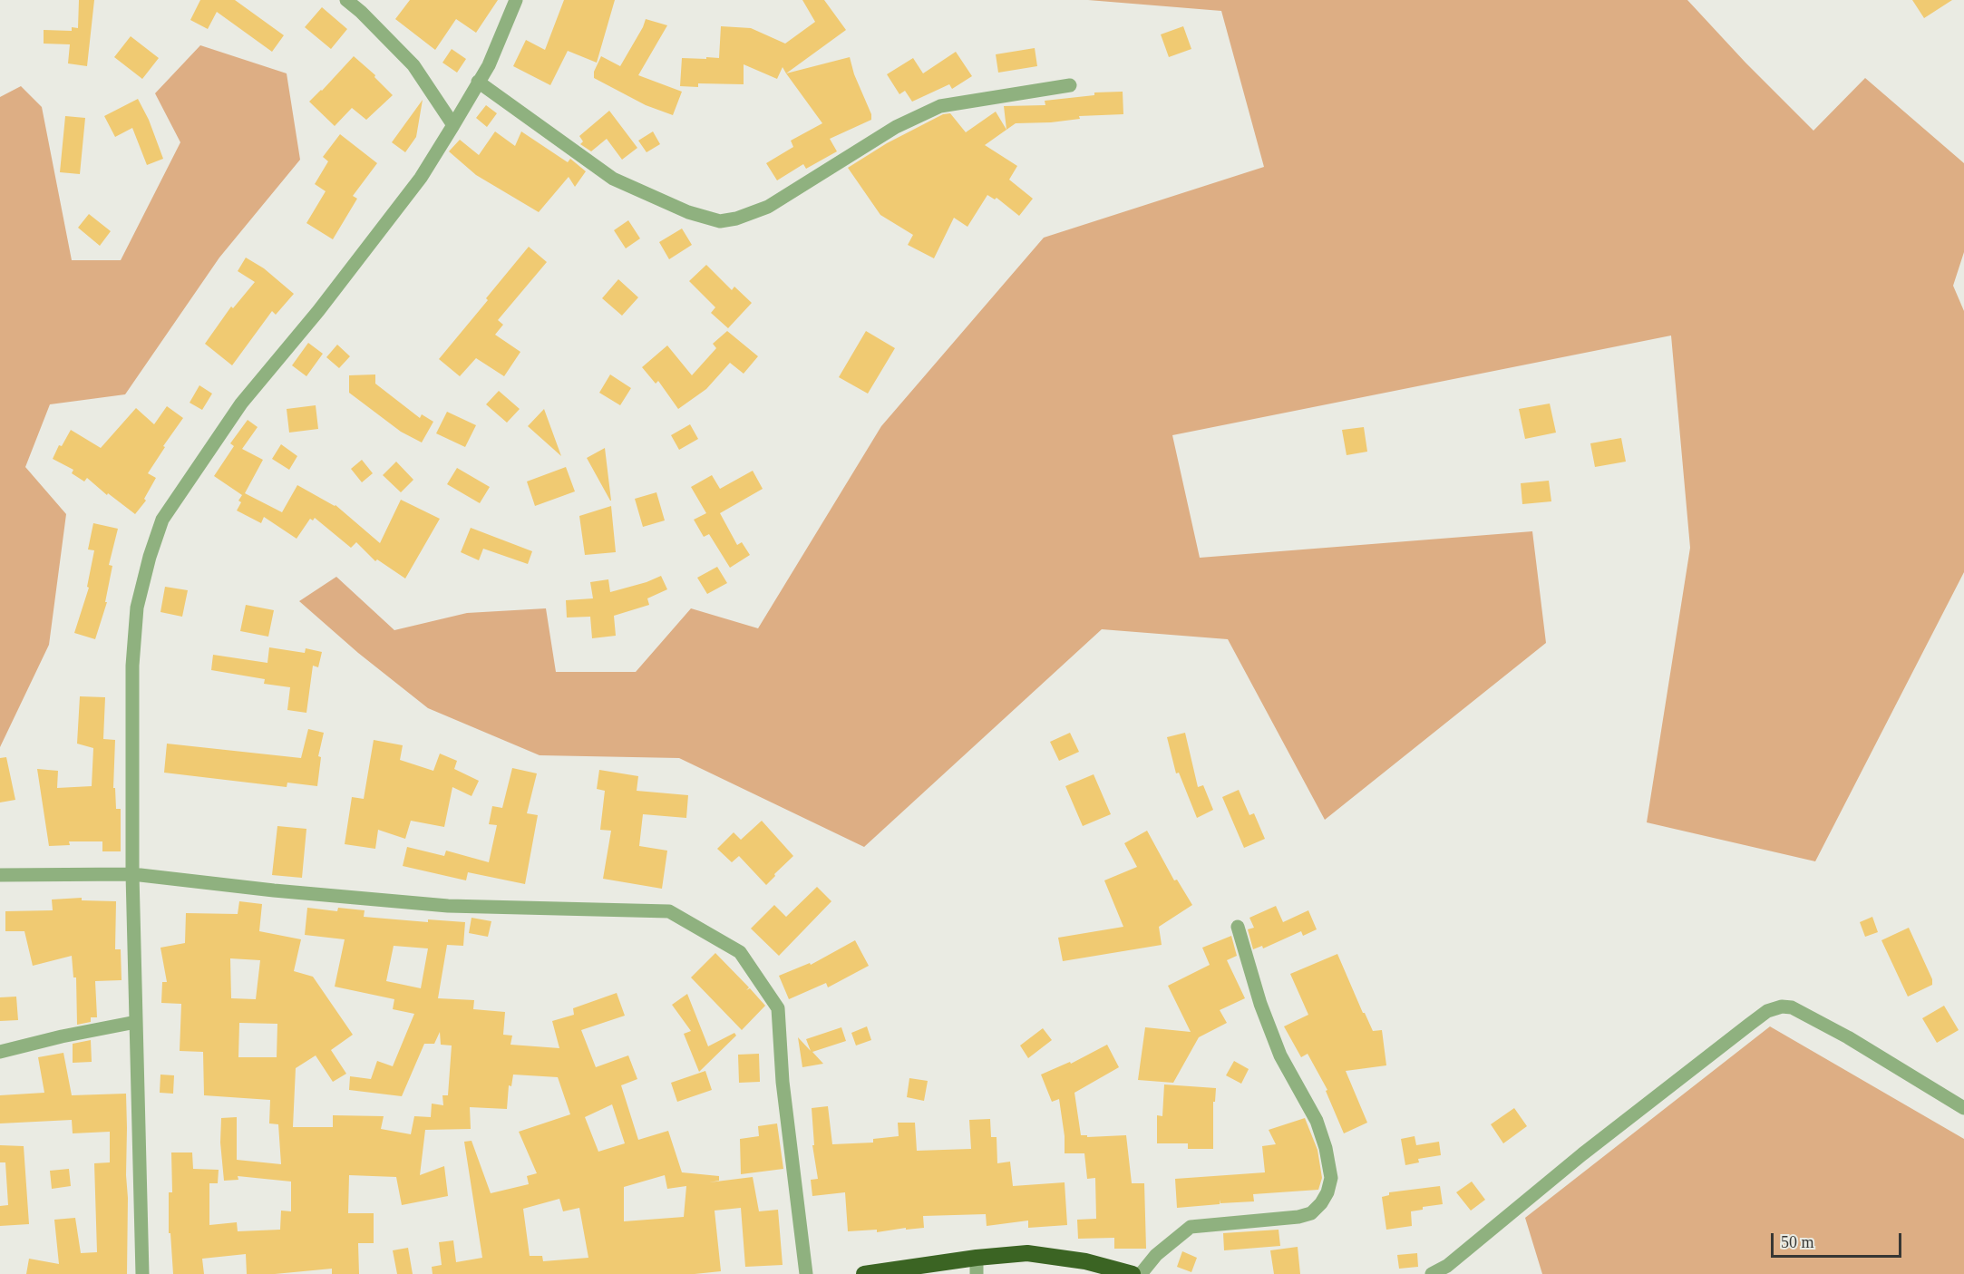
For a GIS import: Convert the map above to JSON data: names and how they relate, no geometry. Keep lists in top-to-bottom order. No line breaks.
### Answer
{"scale_bar":"50 m"}
